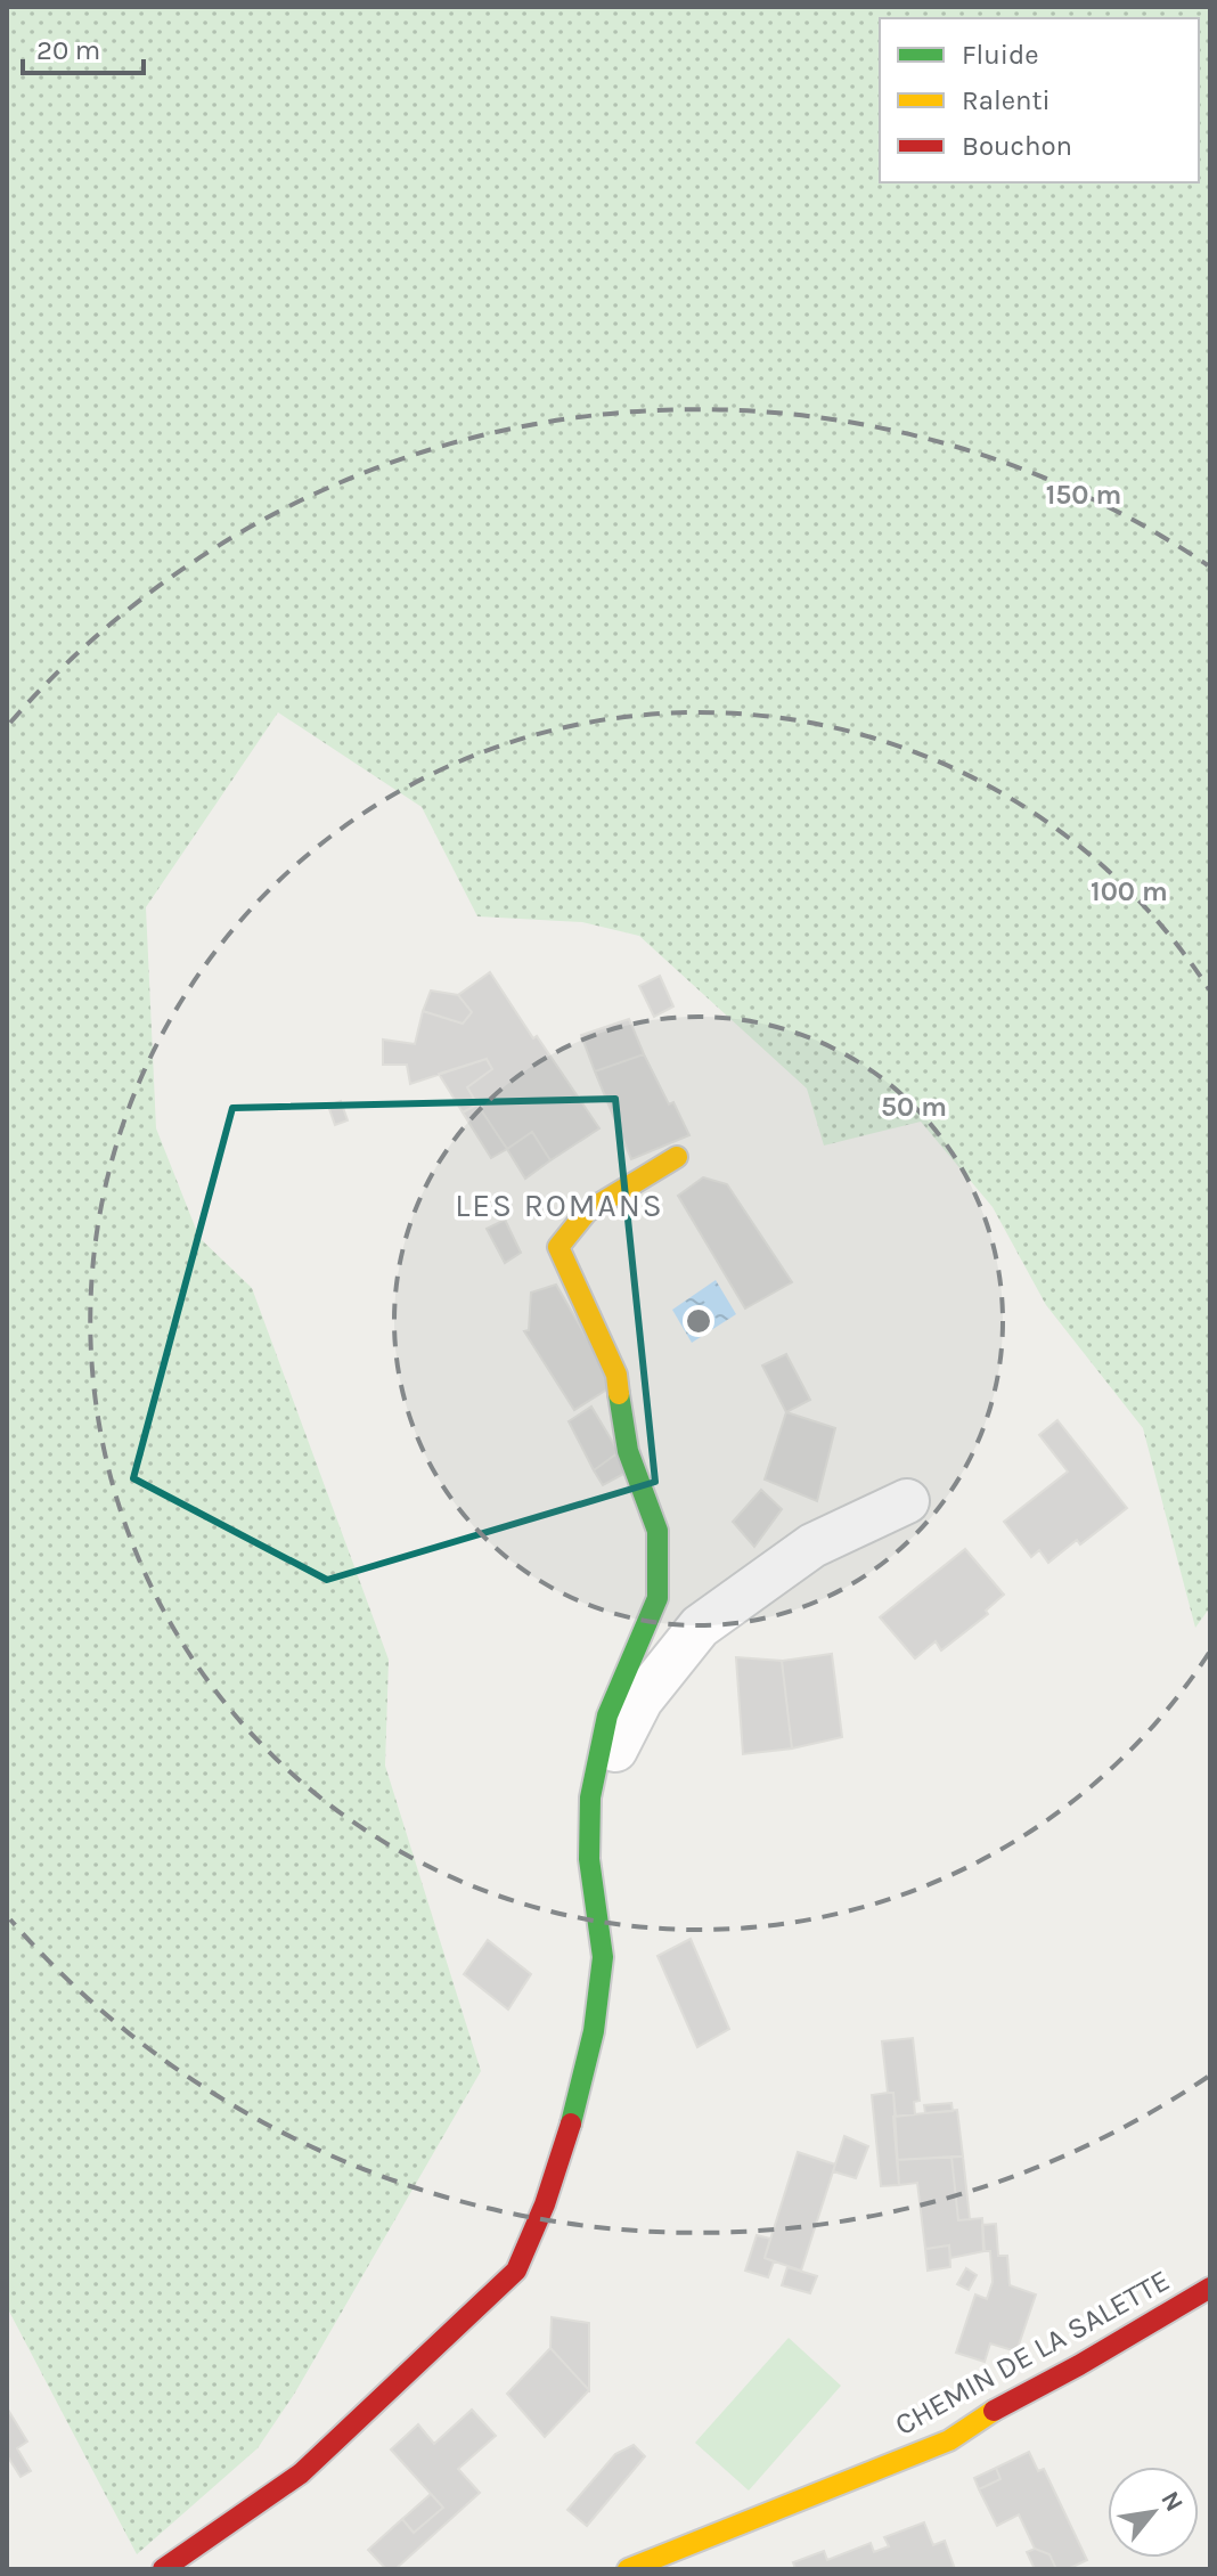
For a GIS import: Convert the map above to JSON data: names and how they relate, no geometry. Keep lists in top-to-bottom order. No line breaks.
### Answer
{"streets":{"street":["CHEMIN DE LA SALETTE"]},"districts":["LES ROMANS"],"legend":["Fluide","Ralenti","Bouchon"],"scale_bar":"20 m","north":"top right","rings":["150 m","100 m","50 m"]}
